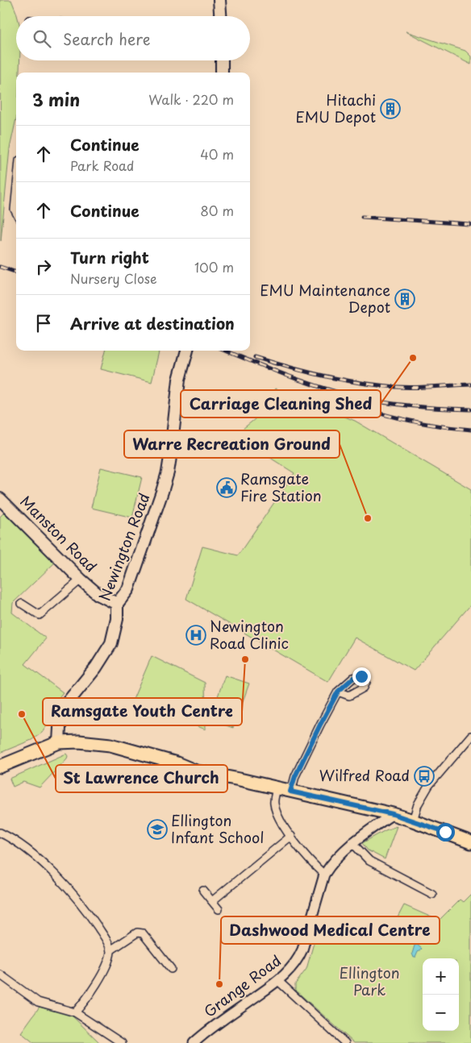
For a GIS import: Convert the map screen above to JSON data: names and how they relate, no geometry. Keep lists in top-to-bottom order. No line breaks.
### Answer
{"streets":{"main road":["Manston Road","Newington Road"],"street":["Grange Road"]},"crossings":[["Manston Road","Newington Road"]],"parks":["Ellington Park"],"places":{"building":["Hitachi EMU Depot","EMU Maintenance Depot"],"other":["Carriage Cleaning Shed","Warre Recreation Ground","Ramsgate Youth Centre","St Lawrence Church","Dashwood Medical Centre"],"public building":["Ramsgate Fire Station"],"hospital":["Newington Road Clinic"],"bus stop":["Wilfred Road"],"school or university":["Ellington Infant School"]},"page":{"search":"Search here","heading":["3 min","Walk · 220 m"],"list":[["Continue","Park Road","40 m"],["Continue","80 m"],["Turn right","Nursery Close","100 m"],"Arrive at destination"],"map_buttons":["+","−"]}}
